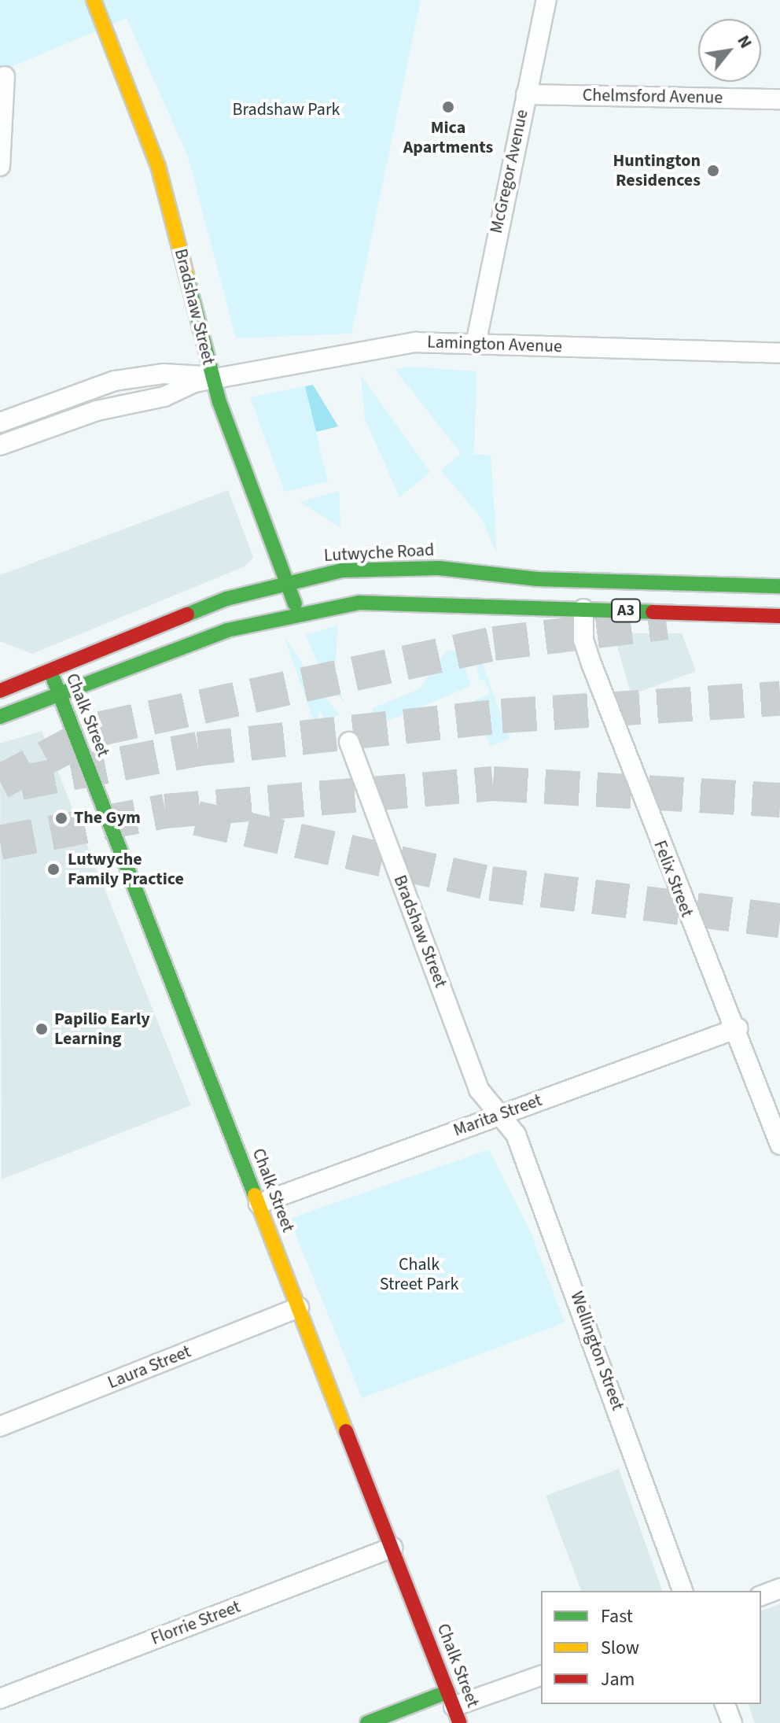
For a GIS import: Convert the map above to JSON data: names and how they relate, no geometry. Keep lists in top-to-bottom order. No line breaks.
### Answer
{"streets":{"main road":["Bradshaw Street","Lutwyche Road","A3","Chalk Street"],"street":["Chelmsford Avenue","McGregor Avenue","Lamington Avenue","Felix Street","Marita Street","Wellington Street","Laura Street","Florrie Street"]},"crossings":[["Chelmsford Avenue","McGregor Avenue"],["McGregor Avenue","Lamington Avenue"],["Bradshaw Street","Lamington Avenue"],["Bradshaw Street","Lutwyche Road"],["Bradshaw Street","A3"],["Bradshaw Street","Marita Street"],["Bradshaw Street","Wellington Street"],["Lutwyche Road","Chalk Street"],["A3","Chalk Street"],["A3","Felix Street"],["Chalk Street","Marita Street"],["Chalk Street","Laura Street"],["Chalk Street","Florrie Street"],["Felix Street","Marita Street"],["Marita Street","Wellington Street"]],"parks":["Bradshaw Park","Chalk Street Park"],"places":["Mica Apartments","Huntington Residences","The Gym","Lutwyche Family Practice","Papilio Early Learning"],"legend":["Fast","Slow","Jam"],"north":"top right"}
